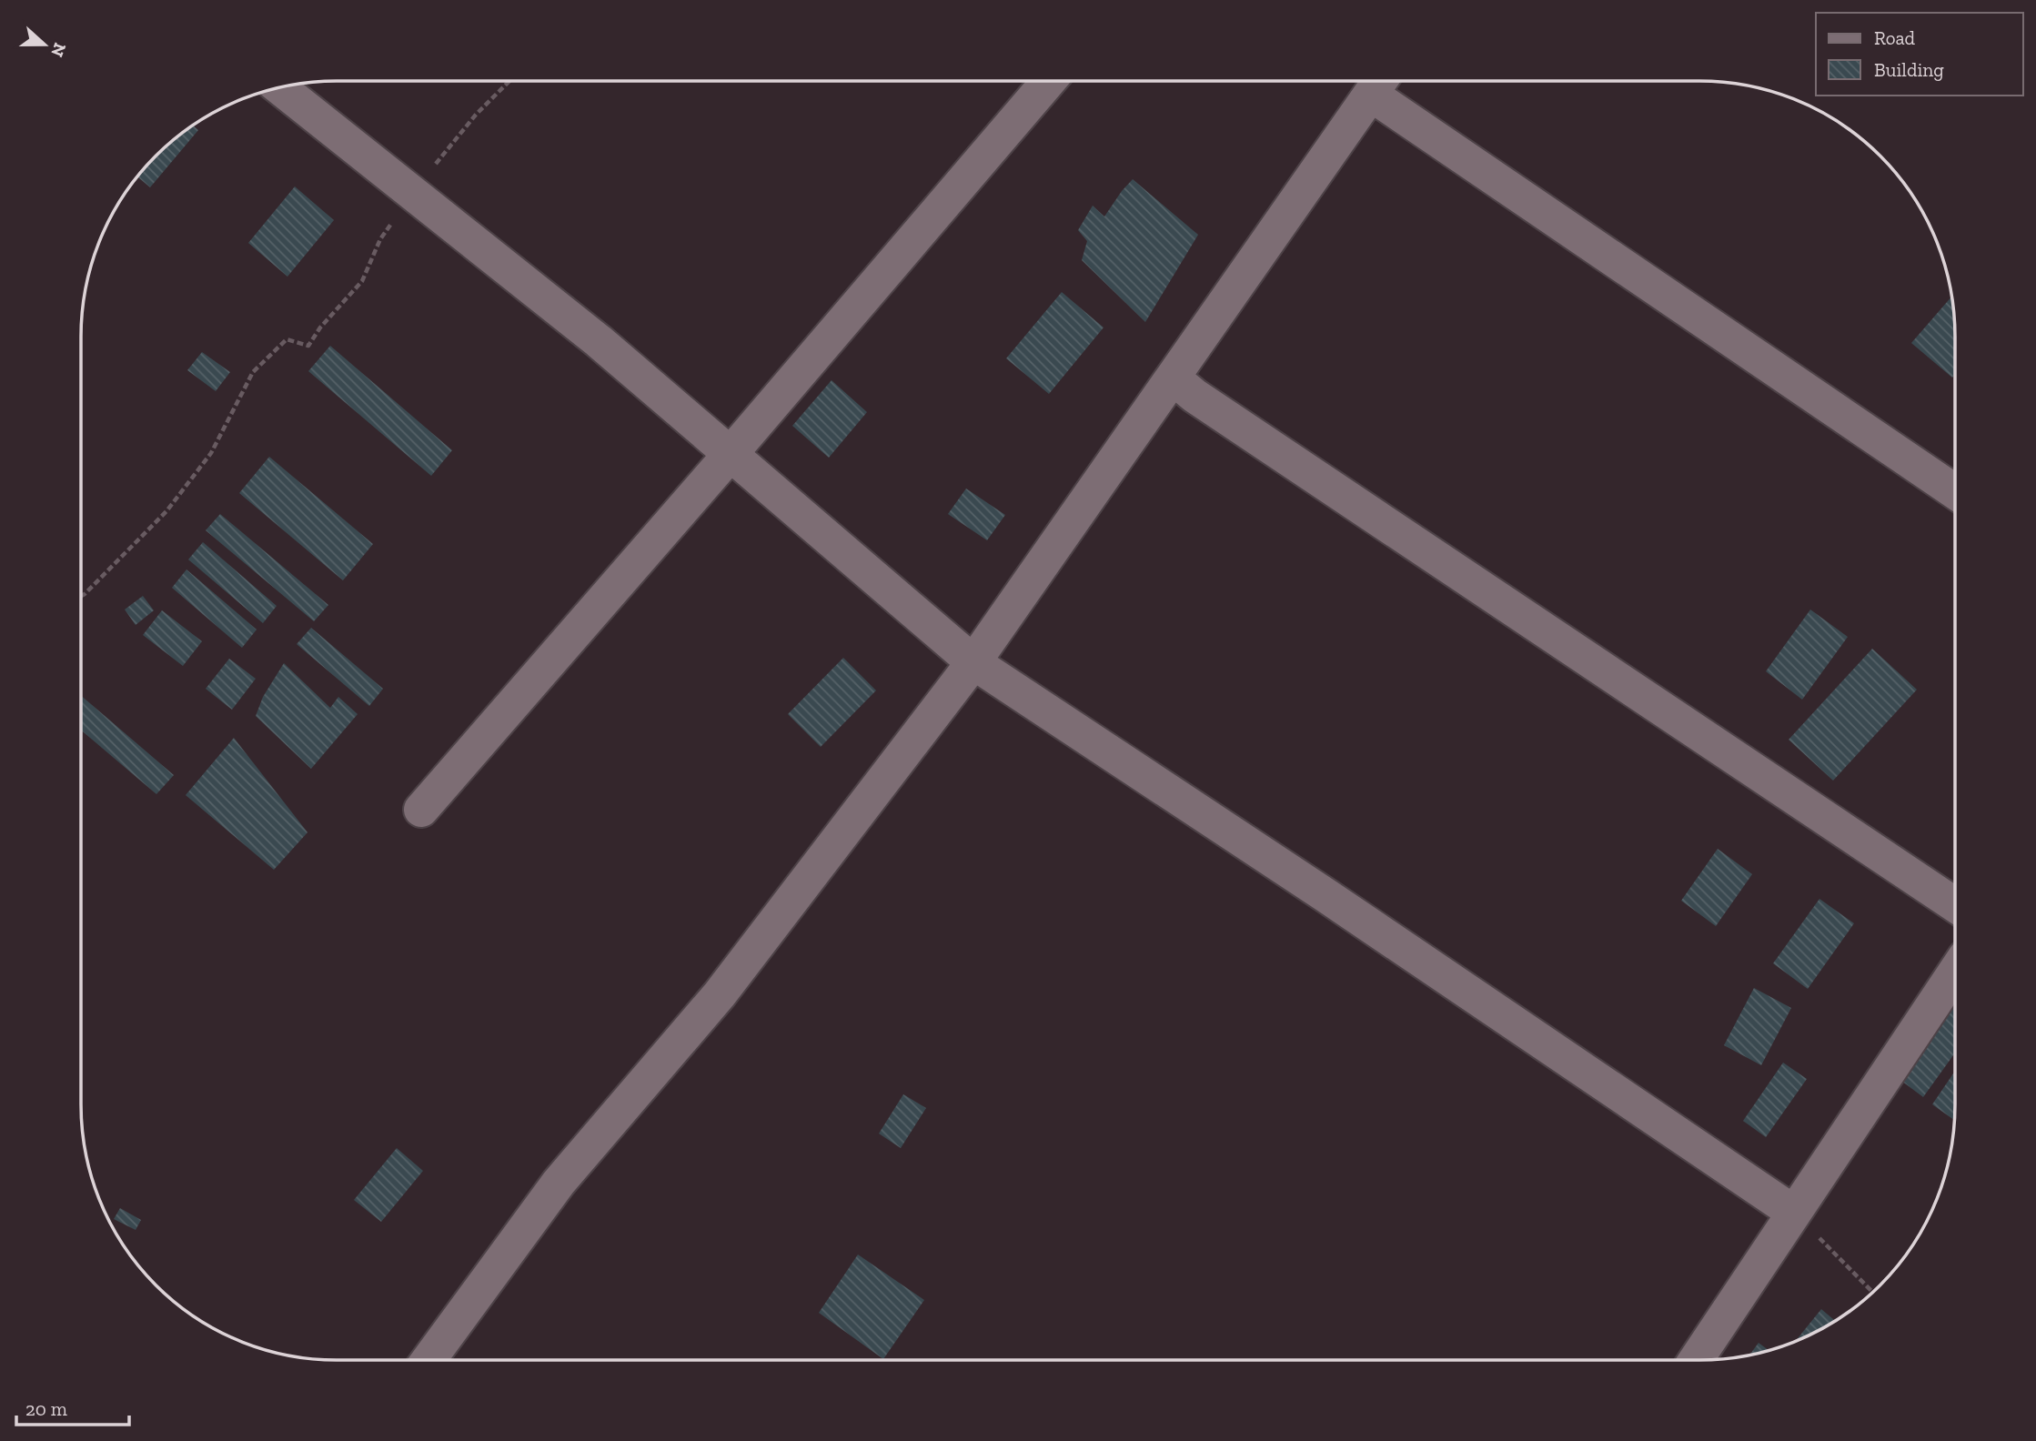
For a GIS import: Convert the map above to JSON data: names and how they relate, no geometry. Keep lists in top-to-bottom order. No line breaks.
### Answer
{"legend":["Road","Building"],"scale_bar":"20 m","north":"right"}
